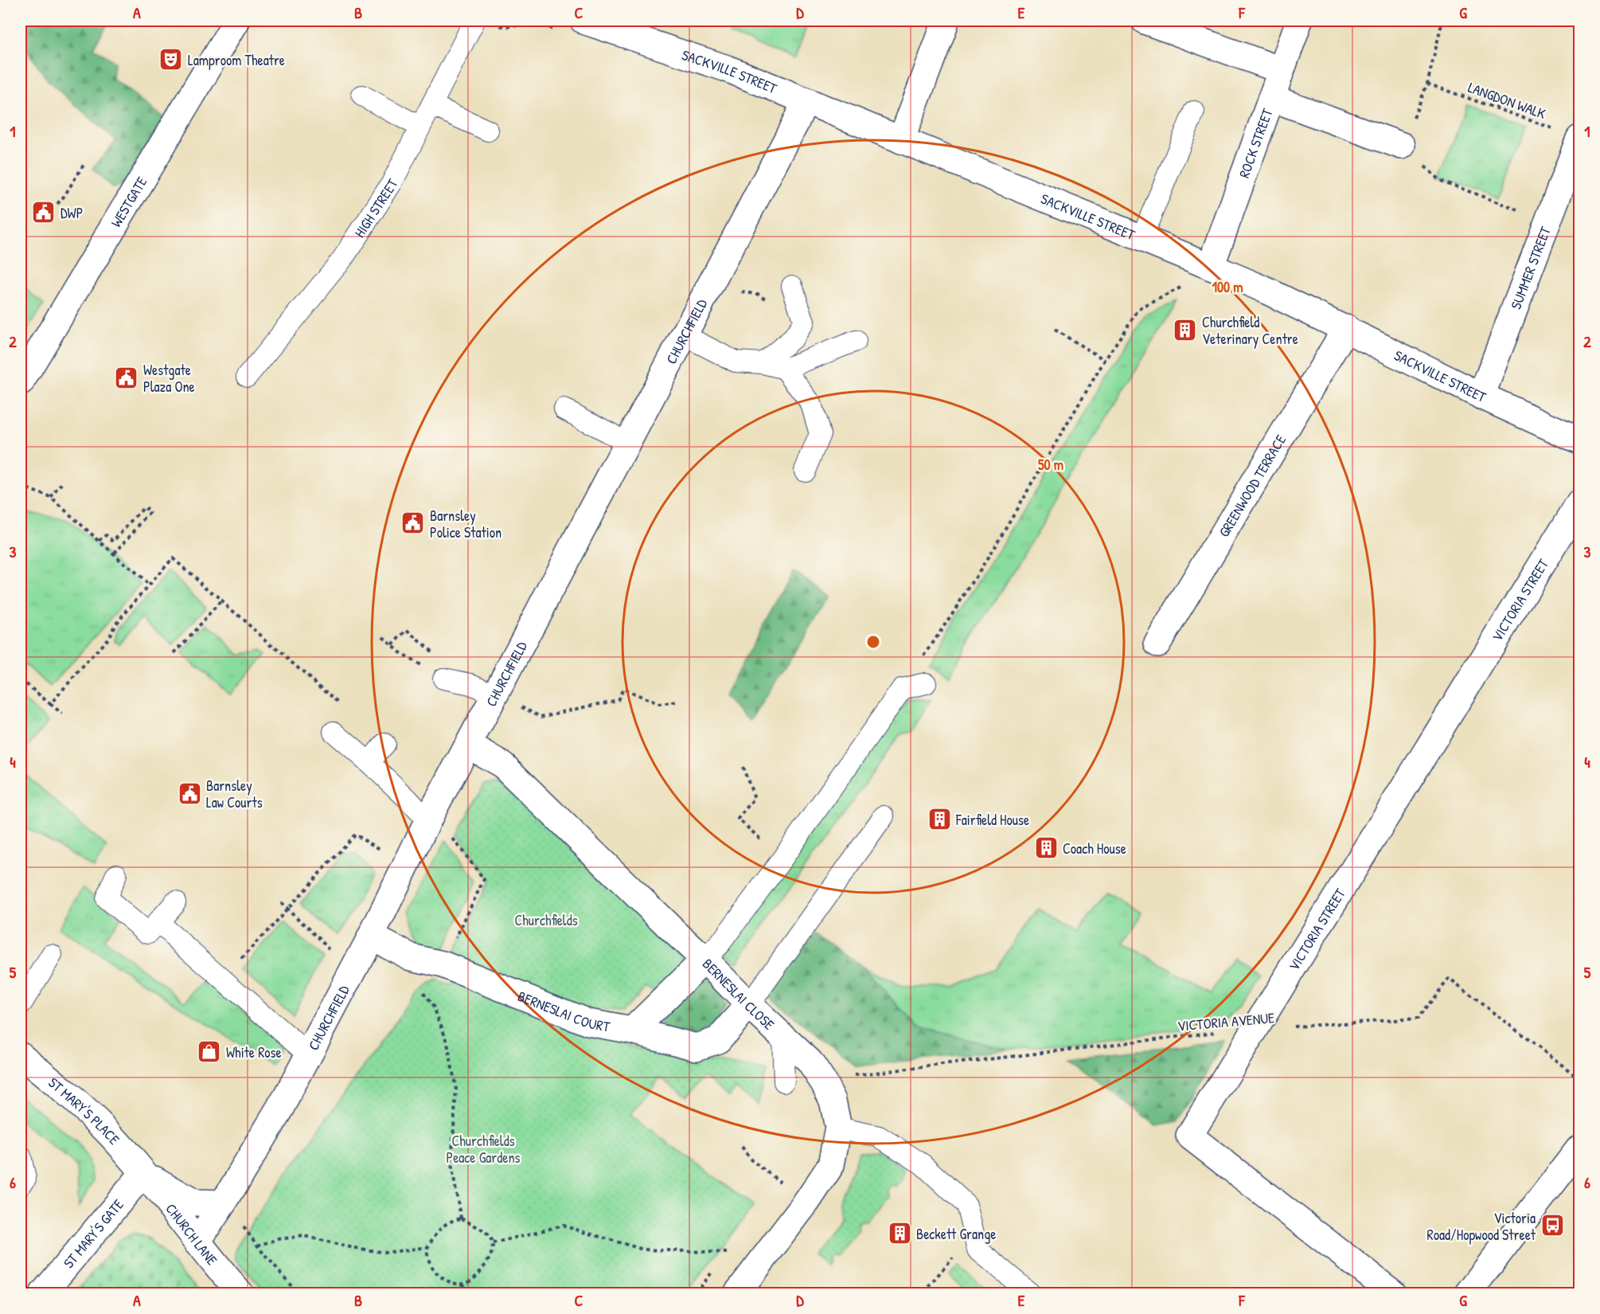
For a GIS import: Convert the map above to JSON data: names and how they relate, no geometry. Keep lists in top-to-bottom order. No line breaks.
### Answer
{"streets":{"street":["SACKVILLE STREET","ROCK STREET","WESTGATE","SUMMER STREET","CHURCHFIELD","GREENWOOD TERRACE","VICTORIA STREET","BERNESLAI CLOSE","BERNESLAI COURT","ST MARY'S PLACE","ST MARY'S GATE","CHURCH LANE"],"lane":["HIGH STREET"],"path":["LANGDON WALK","VICTORIA AVENUE"]},"crossings":[["SACKVILLE STREET","ROCK STREET"],["SACKVILLE STREET","SUMMER STREET"],["SACKVILLE STREET","CHURCHFIELD"],["SACKVILLE STREET","GREENWOOD TERRACE"],["CHURCHFIELD","BERNESLAI CLOSE"],["CHURCHFIELD","BERNESLAI COURT"],["CHURCHFIELD","CHURCH LANE"],["VICTORIA STREET","VICTORIA AVENUE"],["BERNESLAI CLOSE","BERNESLAI COURT"],["BERNESLAI CLOSE","VICTORIA AVENUE"],["ST MARY'S PLACE","ST MARY'S GATE"],["ST MARY'S PLACE","CHURCH LANE"],["ST MARY'S GATE","CHURCH LANE"]],"parks":["Churchfields","Churchfields Peace Gardens"],"places":{"theatre":["Lamproom Theatre"],"public building":["DWP","Westgate Plaza One","Barnsley Police Station","Barnsley Law Courts"],"building":["Churchfield Veterinary Centre","Fairfield House","Coach House","Beckett Grange"],"shop":["White Rose"],"bus stop":["Victoria Road/Hopwood Street"]},"grid":{"columns":["A","B","C","D","E","F","G"],"rows":["1","2","3","4","5","6"]},"rings":["100 m","50 m"]}
